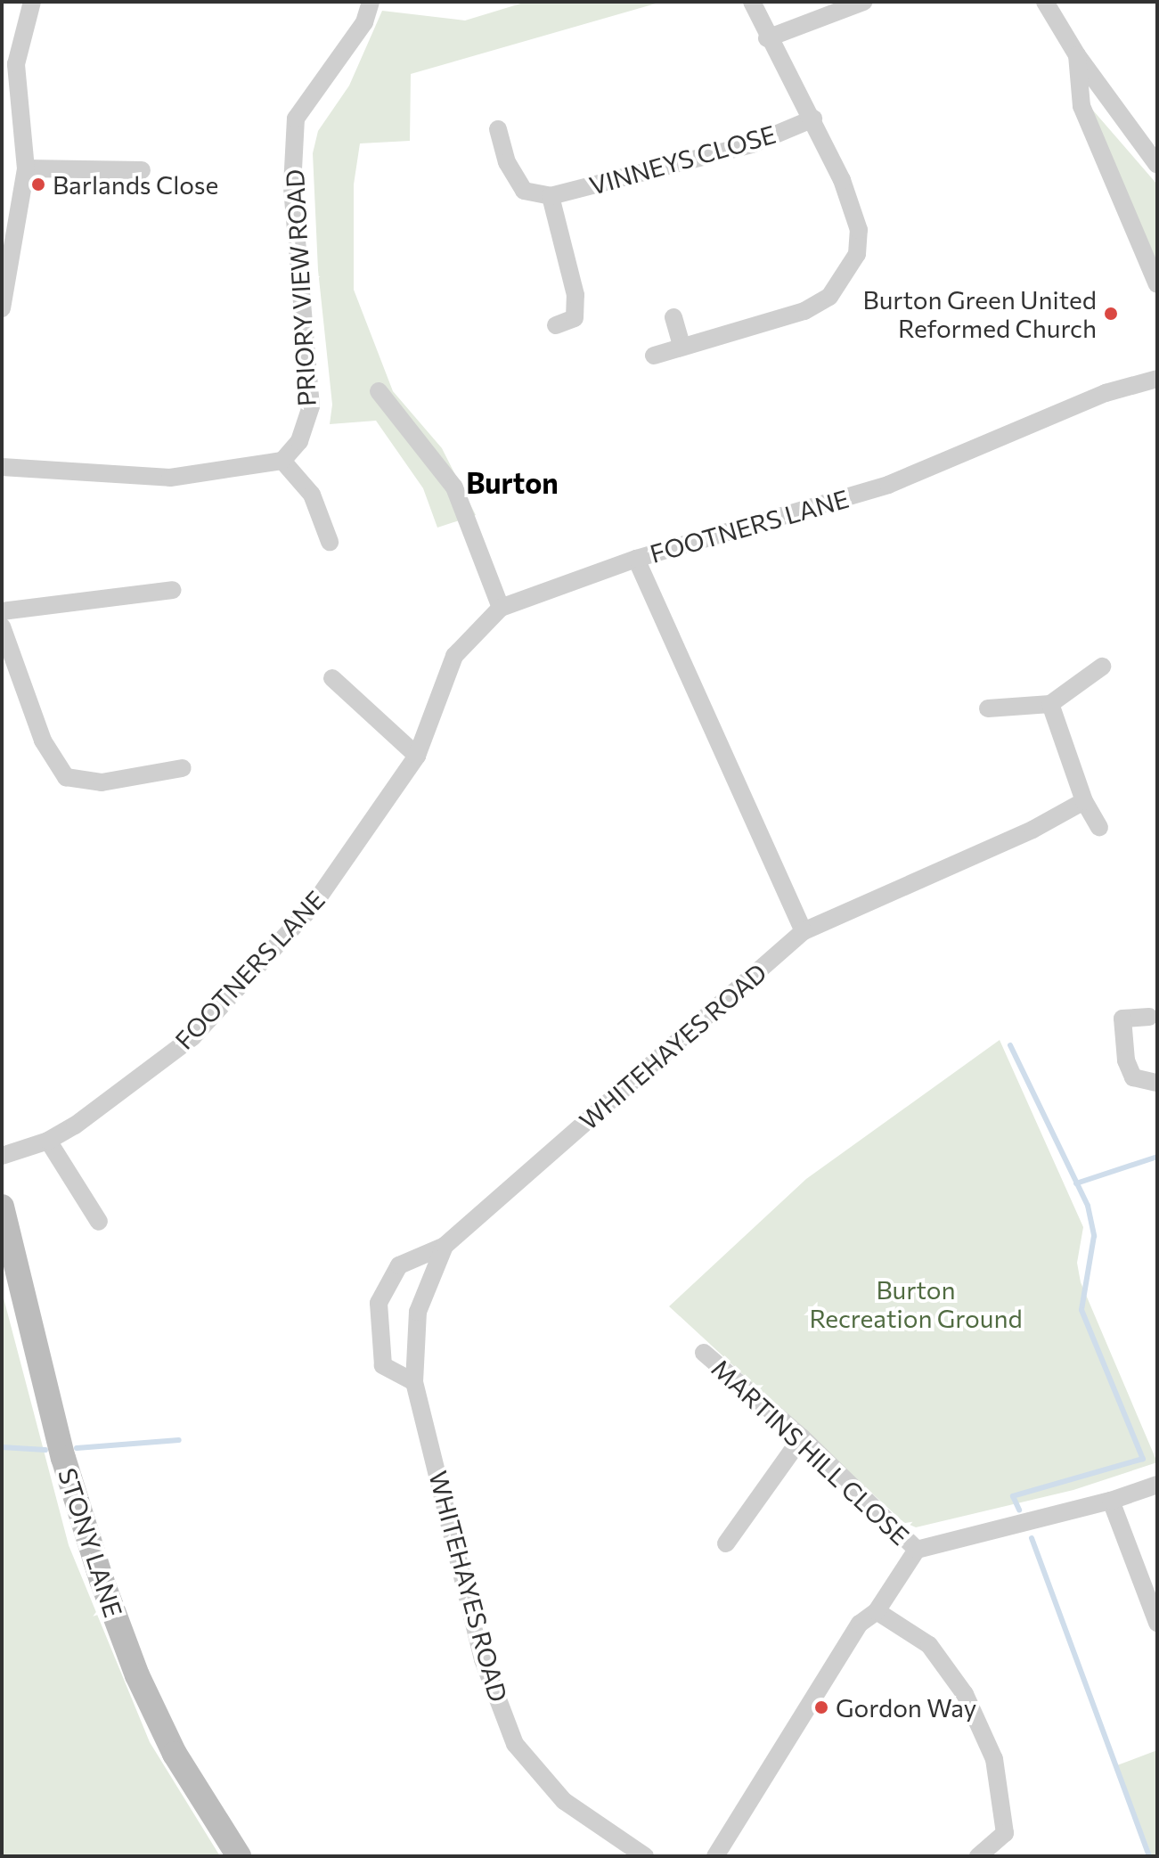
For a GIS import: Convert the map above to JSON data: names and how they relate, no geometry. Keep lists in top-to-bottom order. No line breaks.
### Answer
{"streets":{"main road":["STONY LANE"],"street":["VINNEYS CLOSE","PRIORY VIEW ROAD","FOOTNERS LANE","WHITEHAYES ROAD","MARTINS HILL CLOSE"]},"districts":["Burton"],"parks":["Burton Recreation Ground"],"places":["Barlands Close","Burton Green United Reformed Church","Gordon Way"]}
